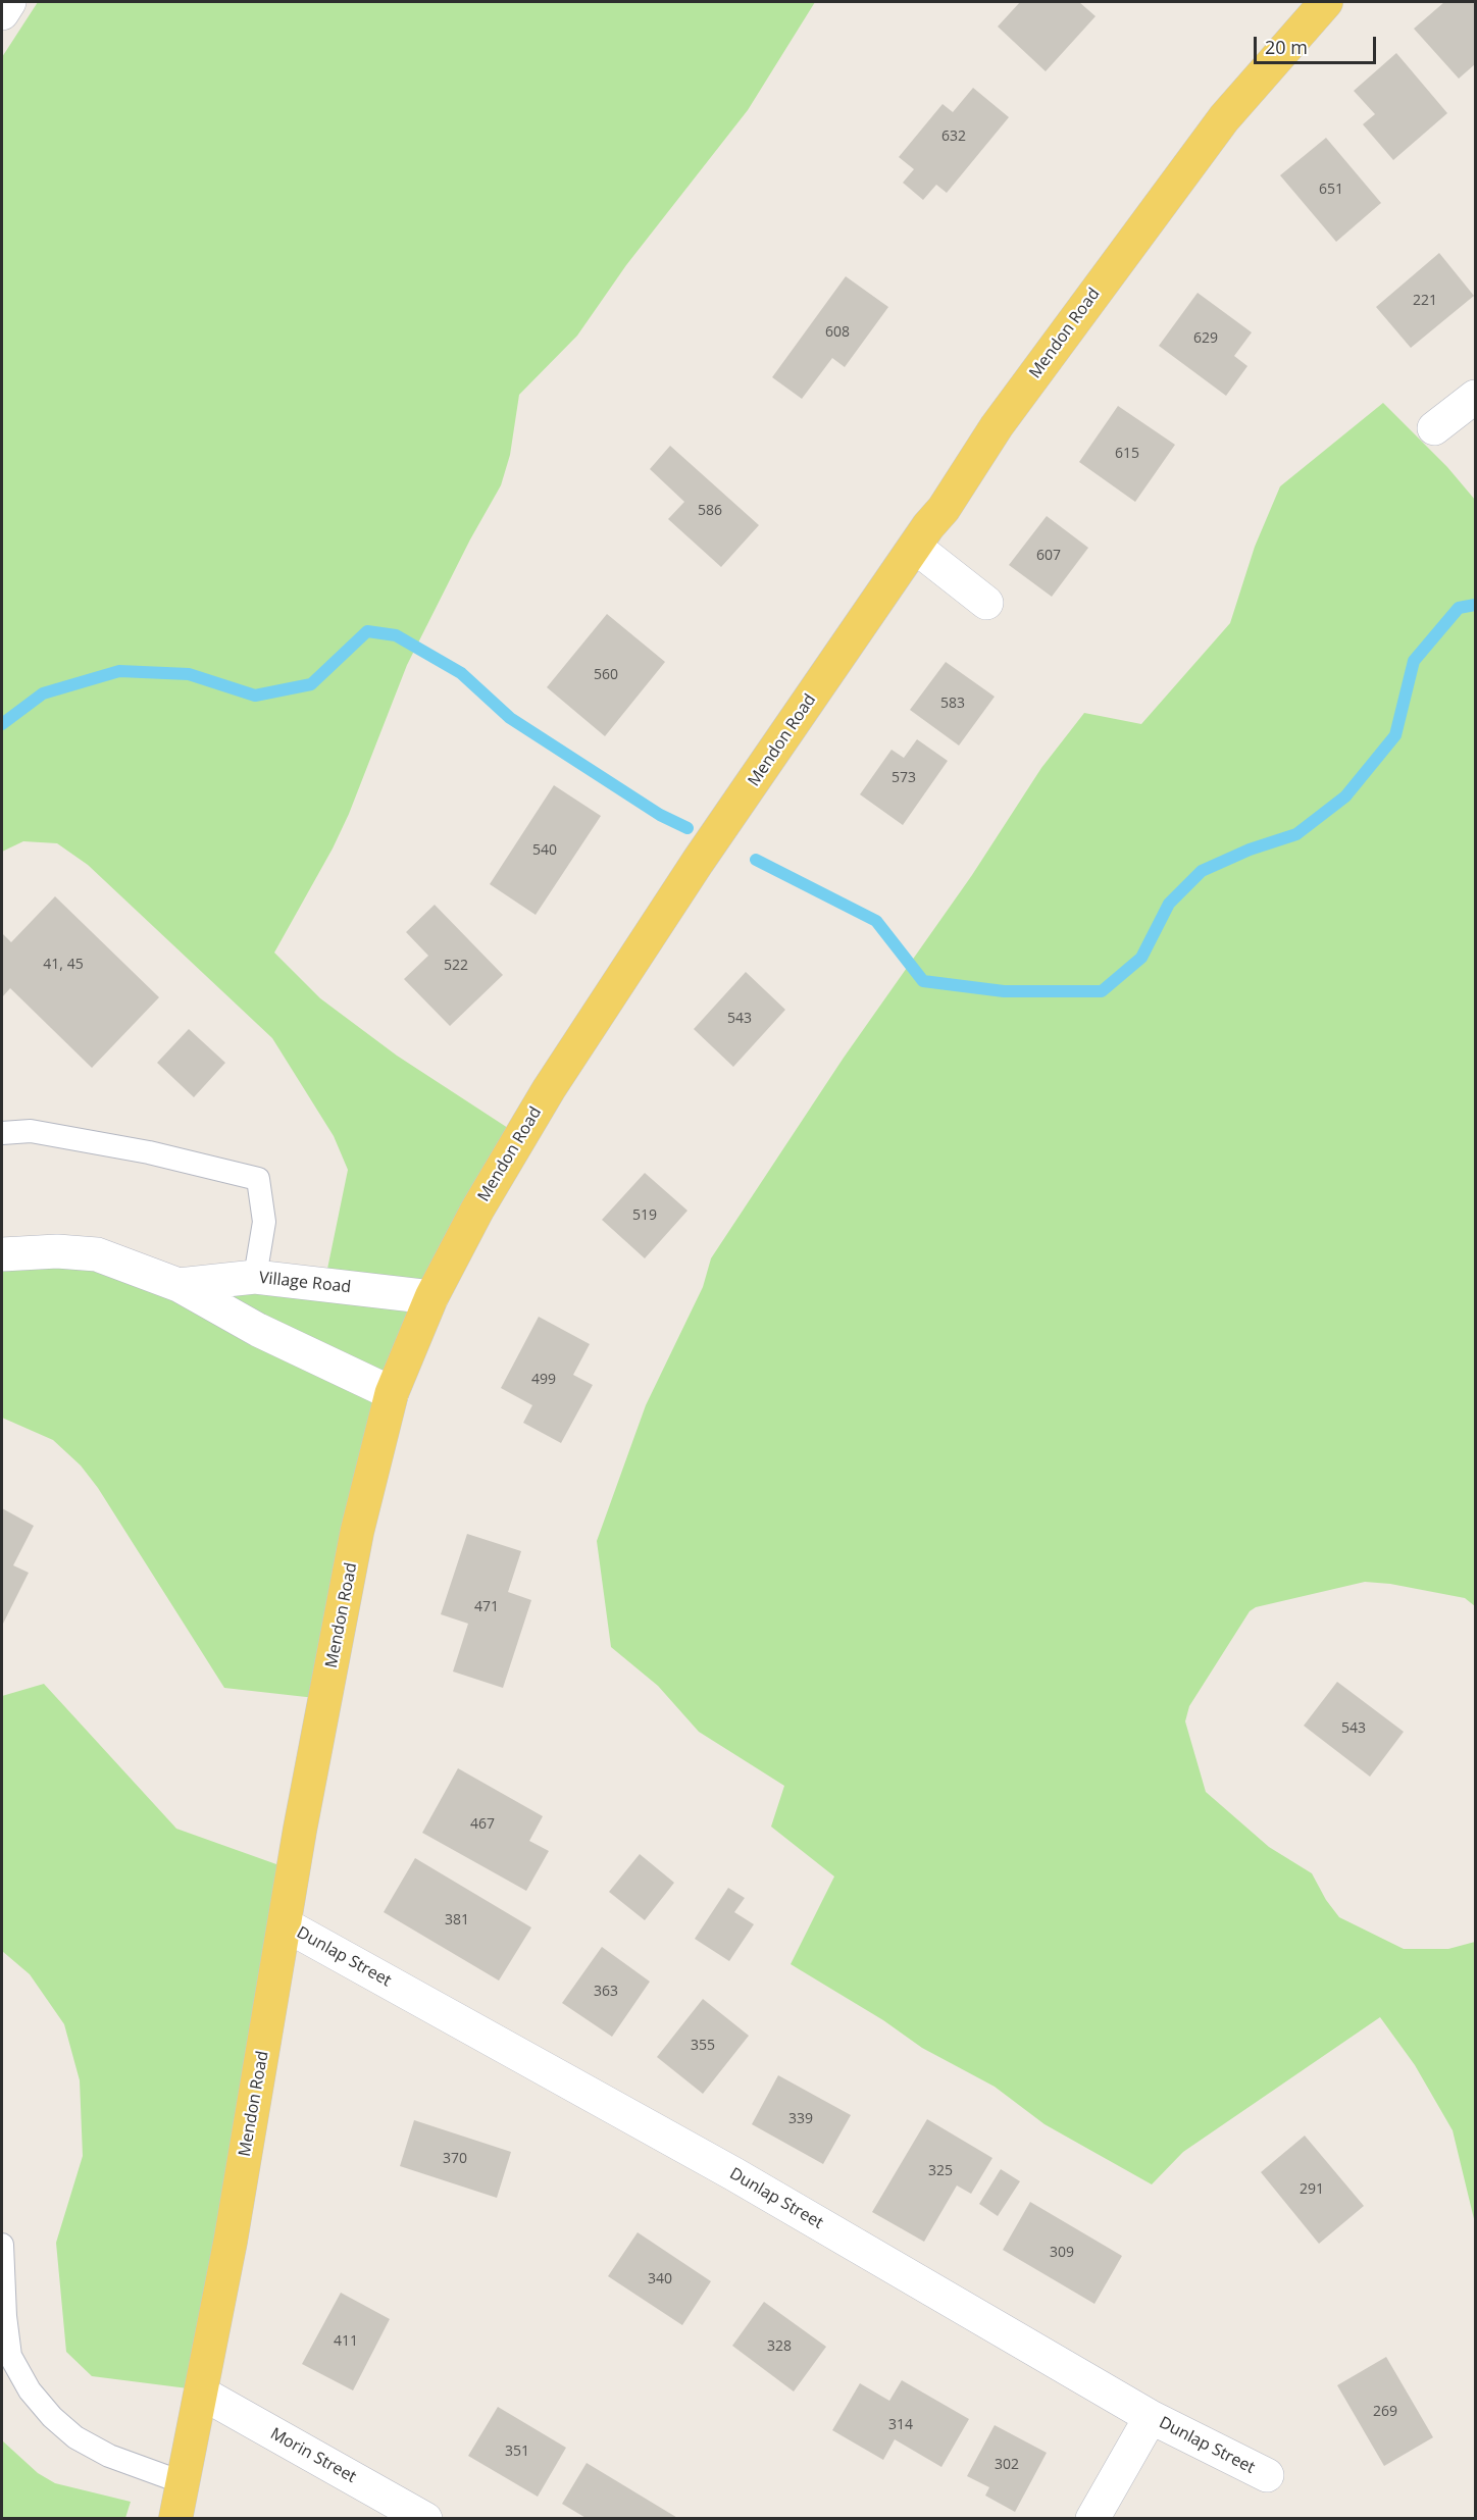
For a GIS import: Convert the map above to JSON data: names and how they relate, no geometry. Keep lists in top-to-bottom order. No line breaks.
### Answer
{"streets":{"main road":["Mendon Road"],"street":["Village Road","Dunlap Street","Morin Street"]},"crossings":[["Mendon Road","Village Road"],["Mendon Road","Dunlap Street"],["Mendon Road","Morin Street"]],"house_numbers":["632","651","221","608","629","615","586","607","560","583","573","540","41, 45","522","543","519","499","471","543","467","381","363","355","339","370","325","291","309","340","411","328","269","314","351","302"],"scale_bar":"20 m"}
